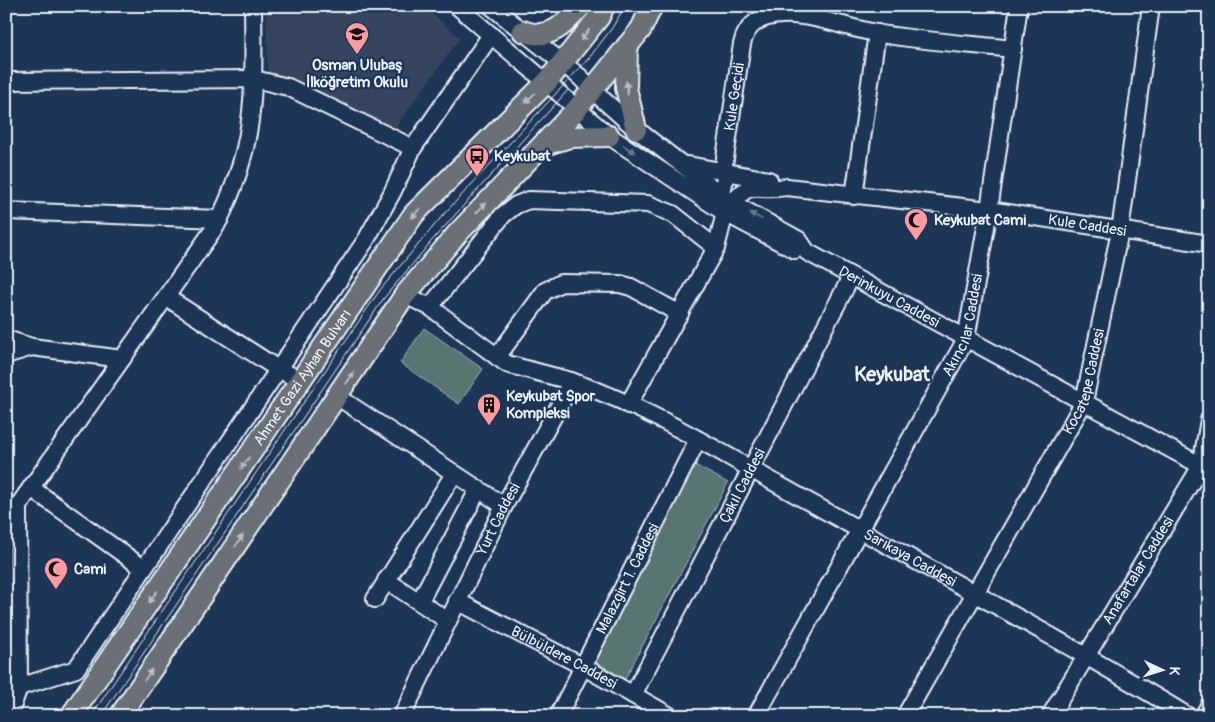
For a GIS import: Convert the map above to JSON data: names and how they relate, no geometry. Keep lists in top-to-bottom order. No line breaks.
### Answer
{"streets":{"main road":["Ahmet Gazi Ayhan Bulvarı"],"street":["Kule Geçidi","Kule Caddesi","Derinkuyu Caddesi","Akıncılar Caddesi","Kocatepe Caddesi","Çakıl Caddesi","Yurt Caddesi","Sarıkaya Caddesi","Anafartalar Caddesi","Malazgirt 1. Caddesi","Bülbüldere Caddesi"]},"crossings":[["Kule Geçidi","Kule Caddesi"],["Kule Geçidi","Derinkuyu Caddesi"],["Kule Geçidi","Sarıkaya Caddesi"],["Kule Caddesi","Derinkuyu Caddesi"],["Kule Caddesi","Akıncılar Caddesi"],["Kule Caddesi","Kocatepe Caddesi"],["Derinkuyu Caddesi","Akıncılar Caddesi"],["Derinkuyu Caddesi","Ahmet Gazi Ayhan Bulvarı"],["Derinkuyu Caddesi","Kocatepe Caddesi"],["Derinkuyu Caddesi","Çakıl Caddesi"],["Derinkuyu Caddesi","Anafartalar Caddesi"],["Akıncılar Caddesi","Sarıkaya Caddesi"],["Kocatepe Caddesi","Sarıkaya Caddesi"],["Çakıl Caddesi","Sarıkaya Caddesi"],["Çakıl Caddesi","Bülbüldere Caddesi"],["Yurt Caddesi","Bülbüldere Caddesi"],["Sarıkaya Caddesi","Anafartalar Caddesi"],["Sarıkaya Caddesi","Malazgirt 1. Caddesi"],["Malazgirt 1. Caddesi","Bülbüldere Caddesi"]],"districts":["Keykubat"],"places":{"school or university":["Osman Ulubaş İlköğretim Okulu"],"bus stop":["Keykubat"],"mosque":["Keykubat Cami","Cami"],"building":["Keykubat Spor Kompleksi"]},"north":"right"}
